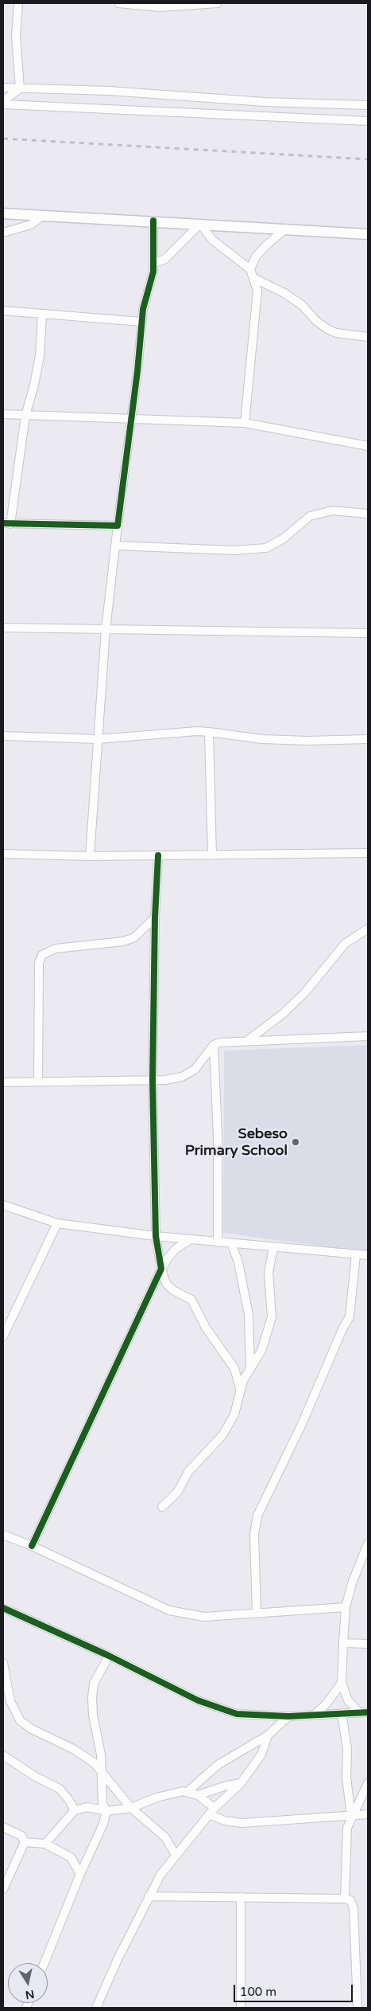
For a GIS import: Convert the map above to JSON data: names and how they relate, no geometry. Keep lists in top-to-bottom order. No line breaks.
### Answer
{"places":["Sebeso Primary School"],"scale_bar":"100 m","north":"bottom"}
